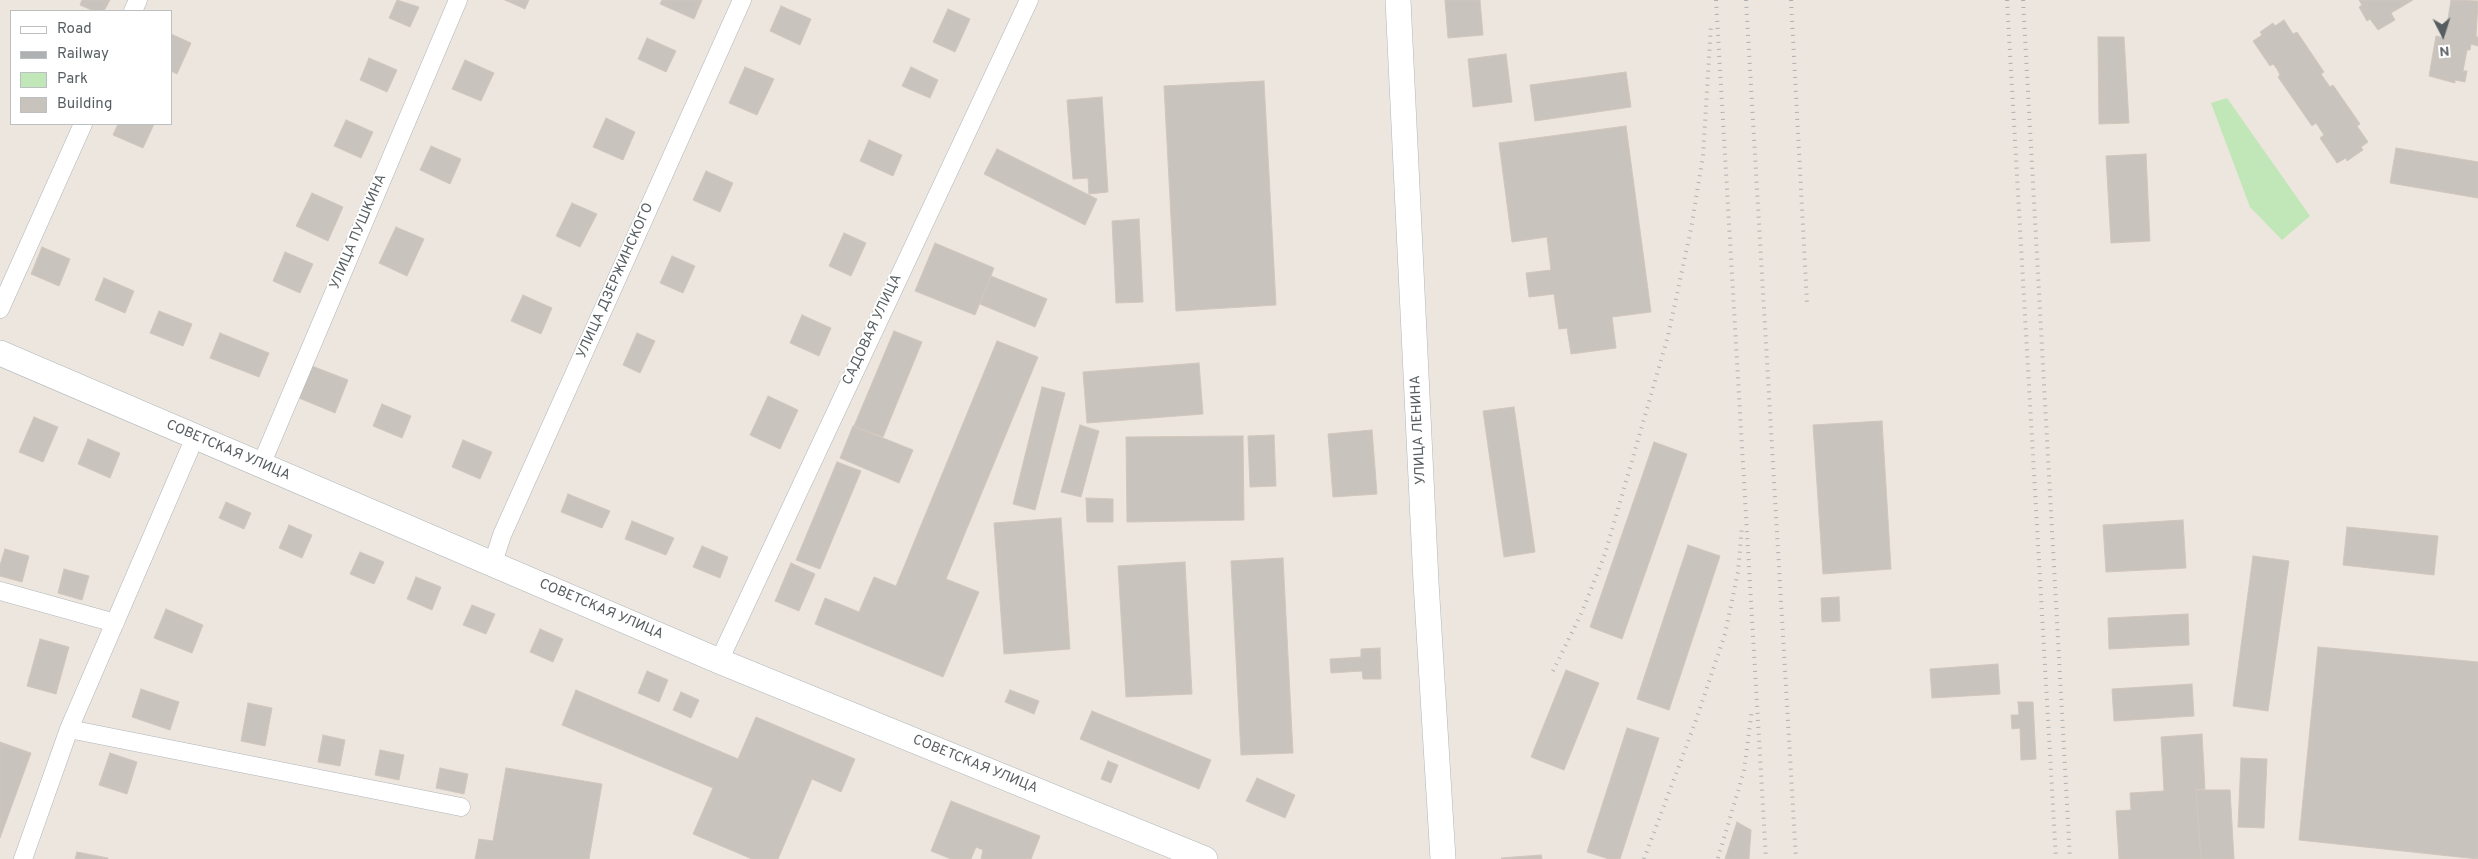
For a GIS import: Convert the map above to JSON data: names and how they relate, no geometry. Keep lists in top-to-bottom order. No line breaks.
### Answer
{"streets":{"street":["УЛИЦА ПУШКИНА","УЛИЦА ДЗЕРЖИНСКОГО","САДОВАЯ УЛИЦА","УЛИЦА ЛЕНИНА","СОВЕТСКАЯ УЛИЦА"]},"crossings":[["УЛИЦА ПУШКИНА","СОВЕТСКАЯ УЛИЦА"],["УЛИЦА ДЗЕРЖИНСКОГО","СОВЕТСКАЯ УЛИЦА"],["САДОВАЯ УЛИЦА","СОВЕТСКАЯ УЛИЦА"]],"legend":["Road","Railway","Park","Building"],"north":"bottom"}
